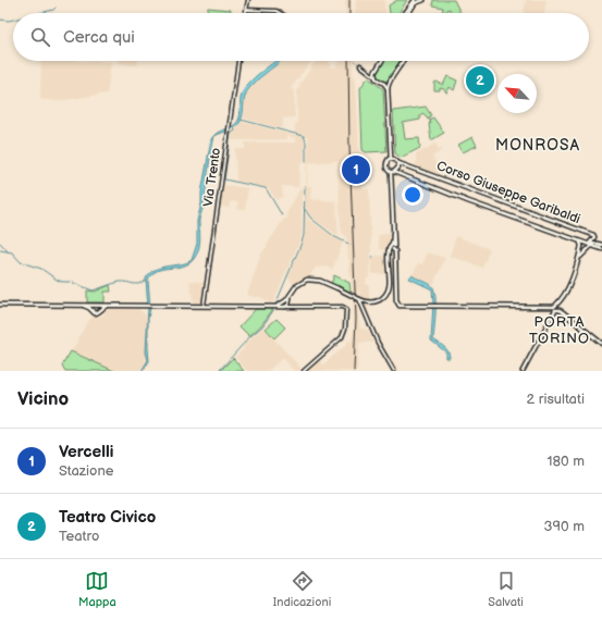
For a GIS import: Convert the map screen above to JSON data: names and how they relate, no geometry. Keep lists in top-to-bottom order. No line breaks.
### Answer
{"streets":{"main road":["Corso Giuseppe Garibaldi"],"street":["Via Trento"]},"districts":["MONROSA","PORTA TORINO"],"north":"top left","page":{"search":"Cerca qui","pins":["2","1"],"heading":["Vicino","2 risultati"],"list":[{"mark":"1","name":"Vercelli","note":"Stazione","value":"180 m"},{"mark":"2","name":"Teatro Civico","note":"Teatro","value":"390 m"}],"nav":["Mappa","Indicazioni","Salvati"]}}
